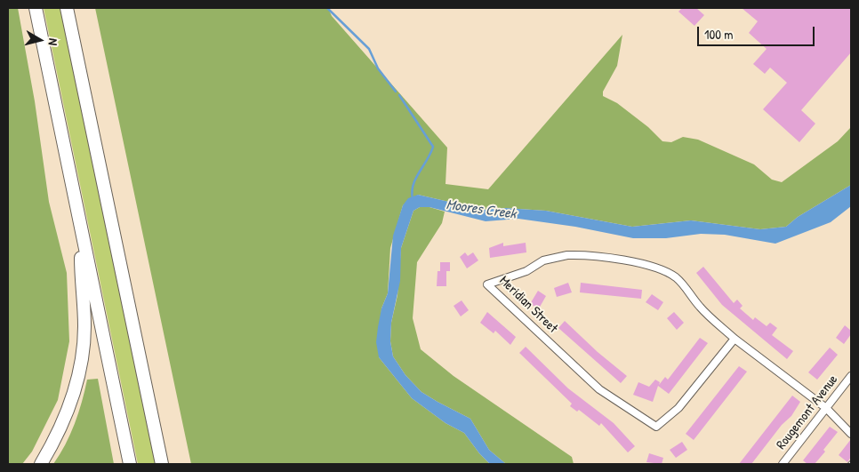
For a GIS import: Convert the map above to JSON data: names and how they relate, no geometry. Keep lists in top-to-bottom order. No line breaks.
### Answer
{"streets":{"street":["Meridian Street","Rougemont Avenue"]},"crossings":[["Meridian Street","Rougemont Avenue"]],"water":["Moores Creek"],"scale_bar":"100 m","north":"right"}
